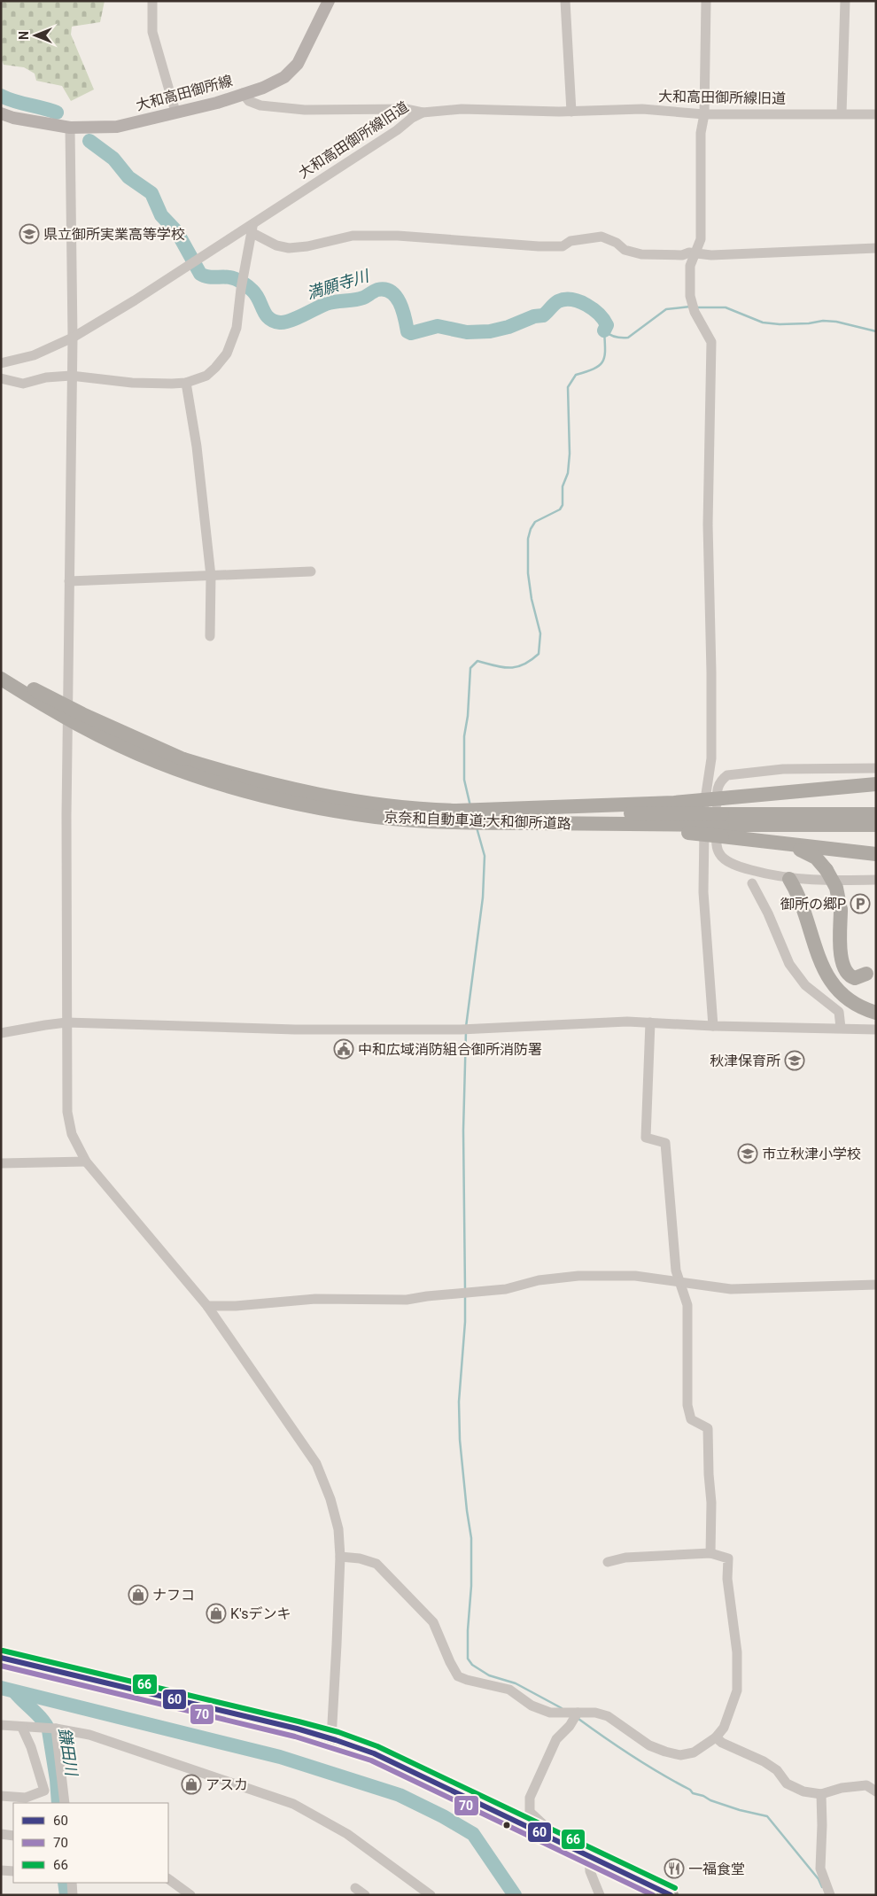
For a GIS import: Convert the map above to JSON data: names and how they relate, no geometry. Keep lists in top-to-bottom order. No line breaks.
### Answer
{"streets":{"highway":["京奈和自動車道;大和御所道路"],"main road":["大和高田御所線"],"street":["大和高田御所線旧道"]},"water":["満願寺川","鎌田川"],"places":{"school or university":["県立御所実業高等学校","秋津保育所","市立秋津小学校"],"parking":["御所の郷P"],"public building":["中和広域消防組合御所消防署"],"shop":["ナフコ","K'sデンキ","アスカ"],"restaurant":["一福食堂"]},"lines":["transit line 66","transit line 60","transit line 70"],"legend":["60","70","66"],"north":"left"}
